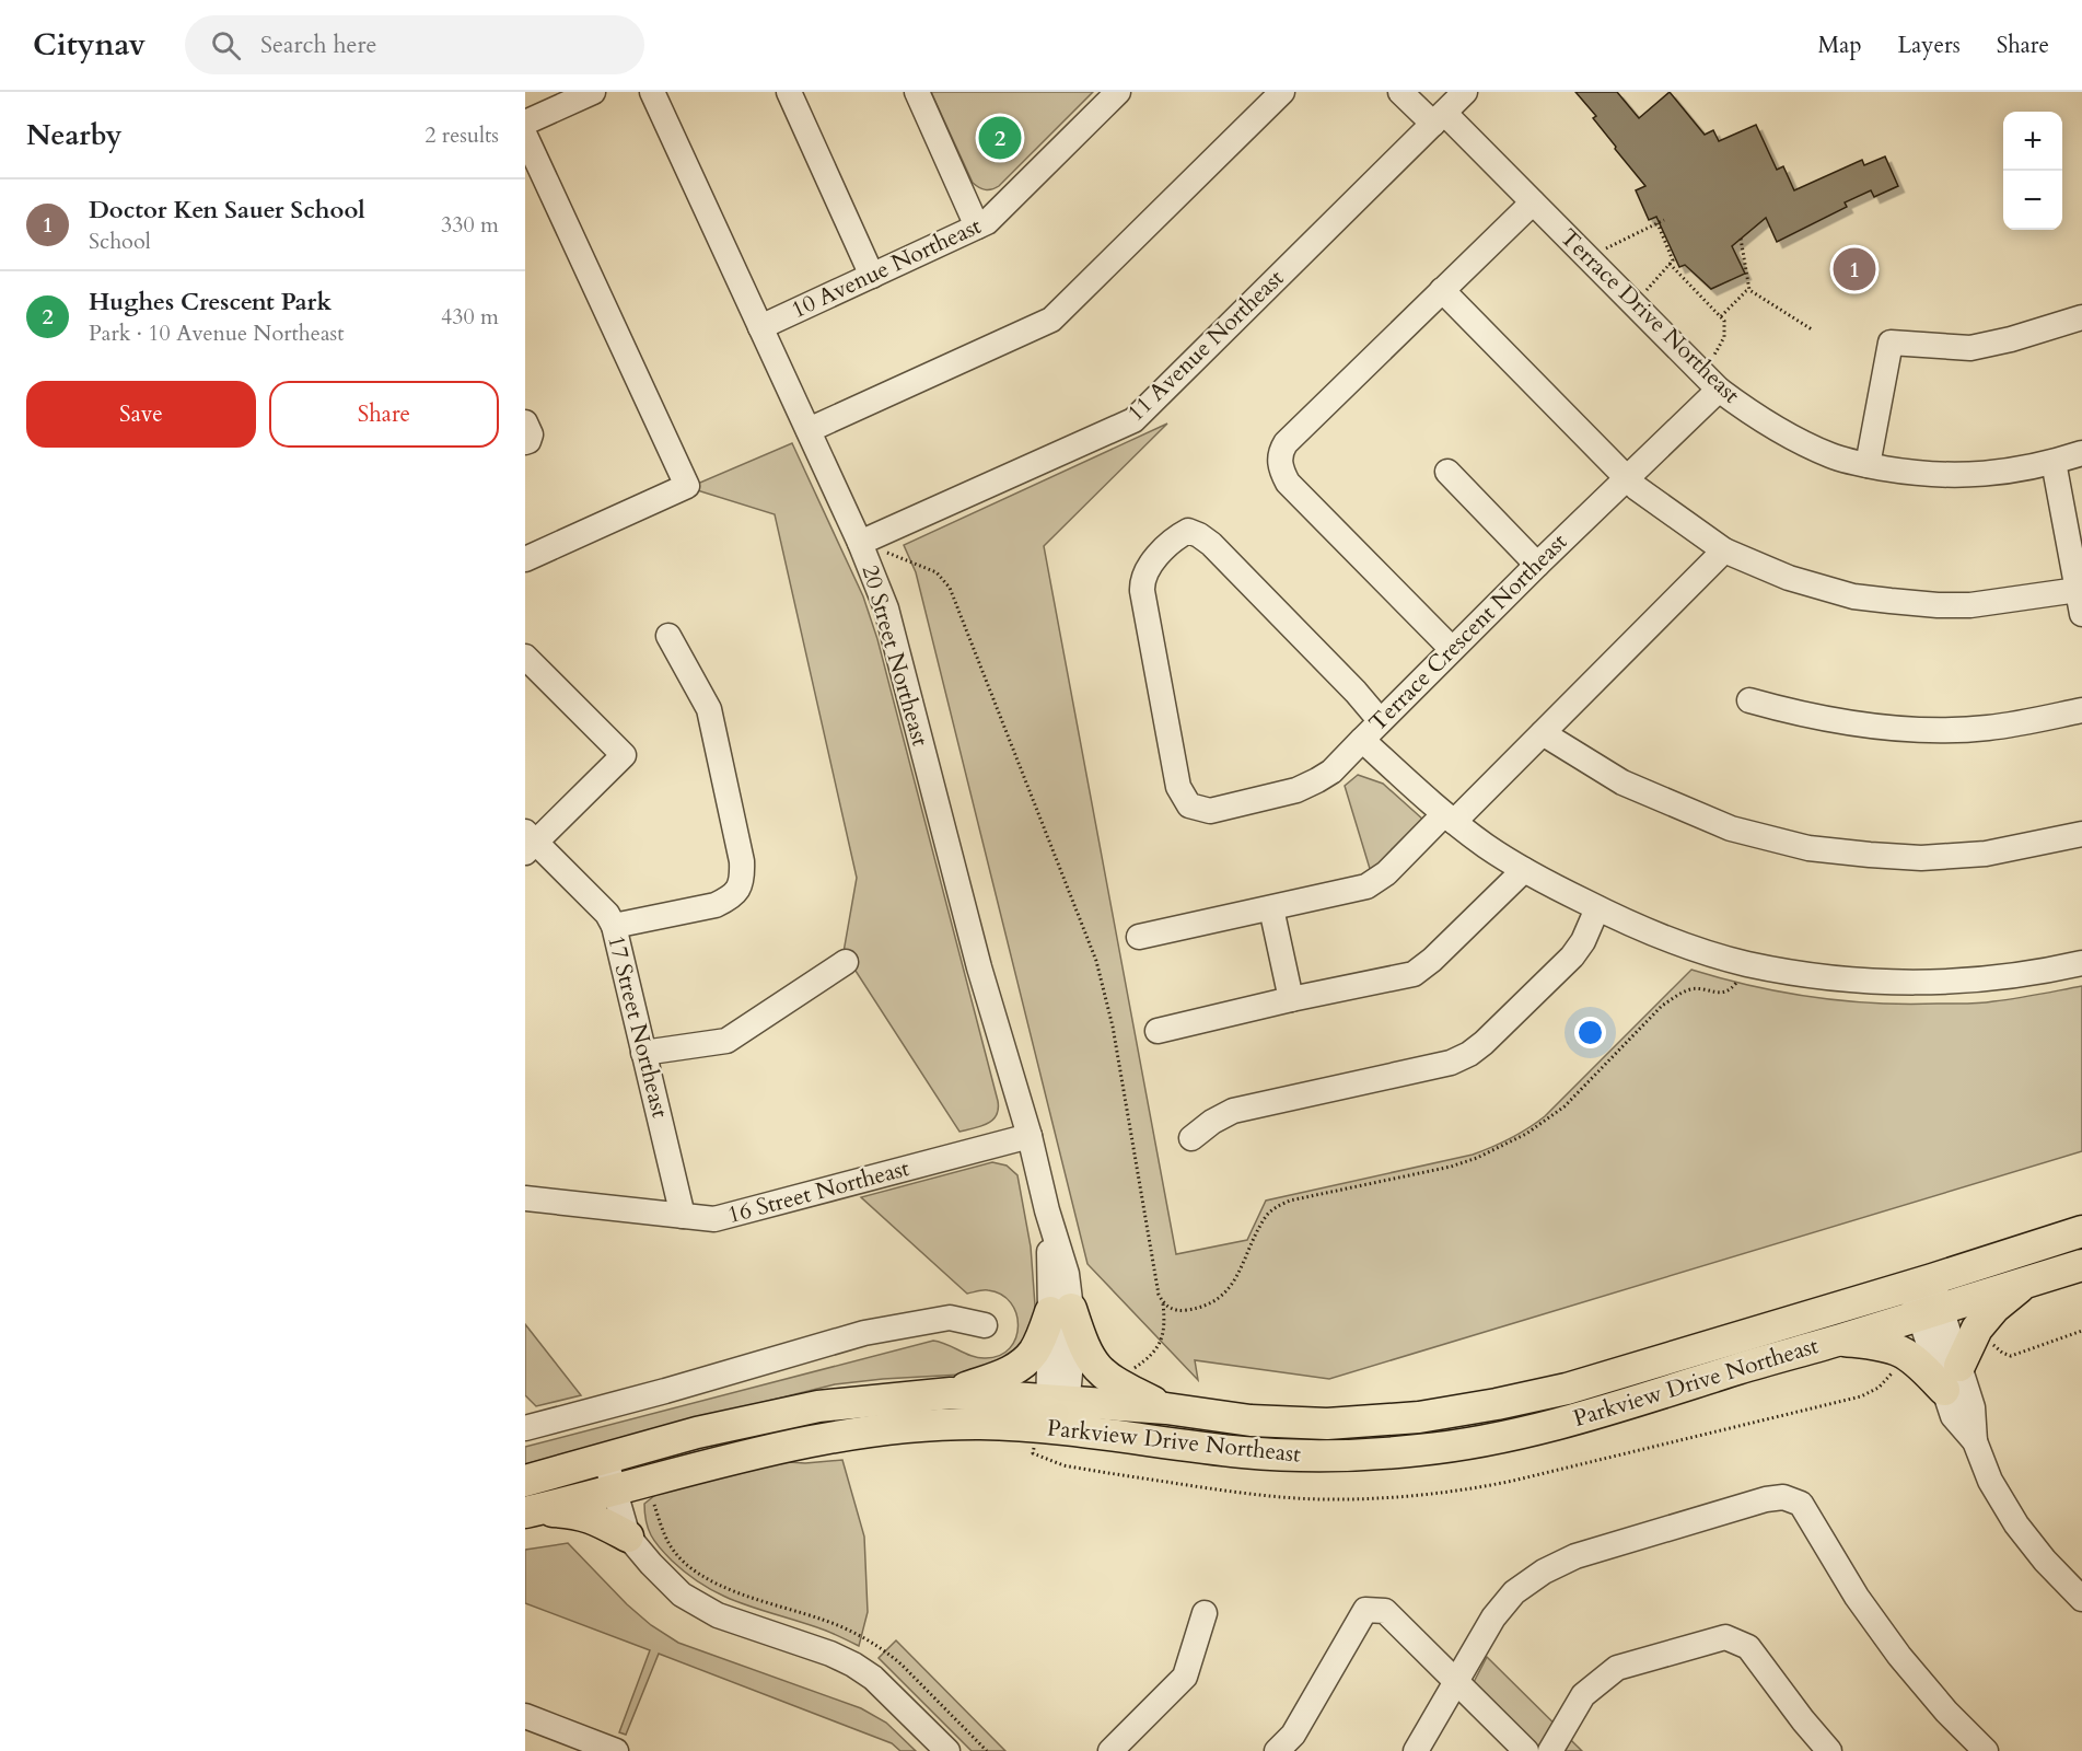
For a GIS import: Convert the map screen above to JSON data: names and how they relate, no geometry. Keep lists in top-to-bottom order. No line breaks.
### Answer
{"streets":{"main road":["Parkview Drive Northeast"],"street":["10 Avenue Northeast","Terrace Drive Northeast","11 Avenue Northeast","Terrace Crescent Northeast","20 Street Northeast","17 Street Northeast","16 Street Northeast"]},"crossings":[["10 Avenue Northeast","20 Street Northeast"],["Terrace Drive Northeast","11 Avenue Northeast"],["Terrace Drive Northeast","Terrace Crescent Northeast"],["11 Avenue Northeast","20 Street Northeast"],["20 Street Northeast","16 Street Northeast"],["20 Street Northeast","Parkview Drive Northeast"],["17 Street Northeast","16 Street Northeast"]],"page":{"header":"Citynav","search":"Search here","nav":["Map","Layers","Share"],"heading":["Nearby","2 results"],"map_buttons":["+","−"],"pins":["2","1"],"list":[{"mark":"1","name":"Doctor Ken Sauer School","note":"School","value":"330 m"},{"mark":"2","name":"Hughes Crescent Park","note":"Park · 10 Avenue Northeast","value":"430 m"}],"buttons":["Save","Share"]}}
